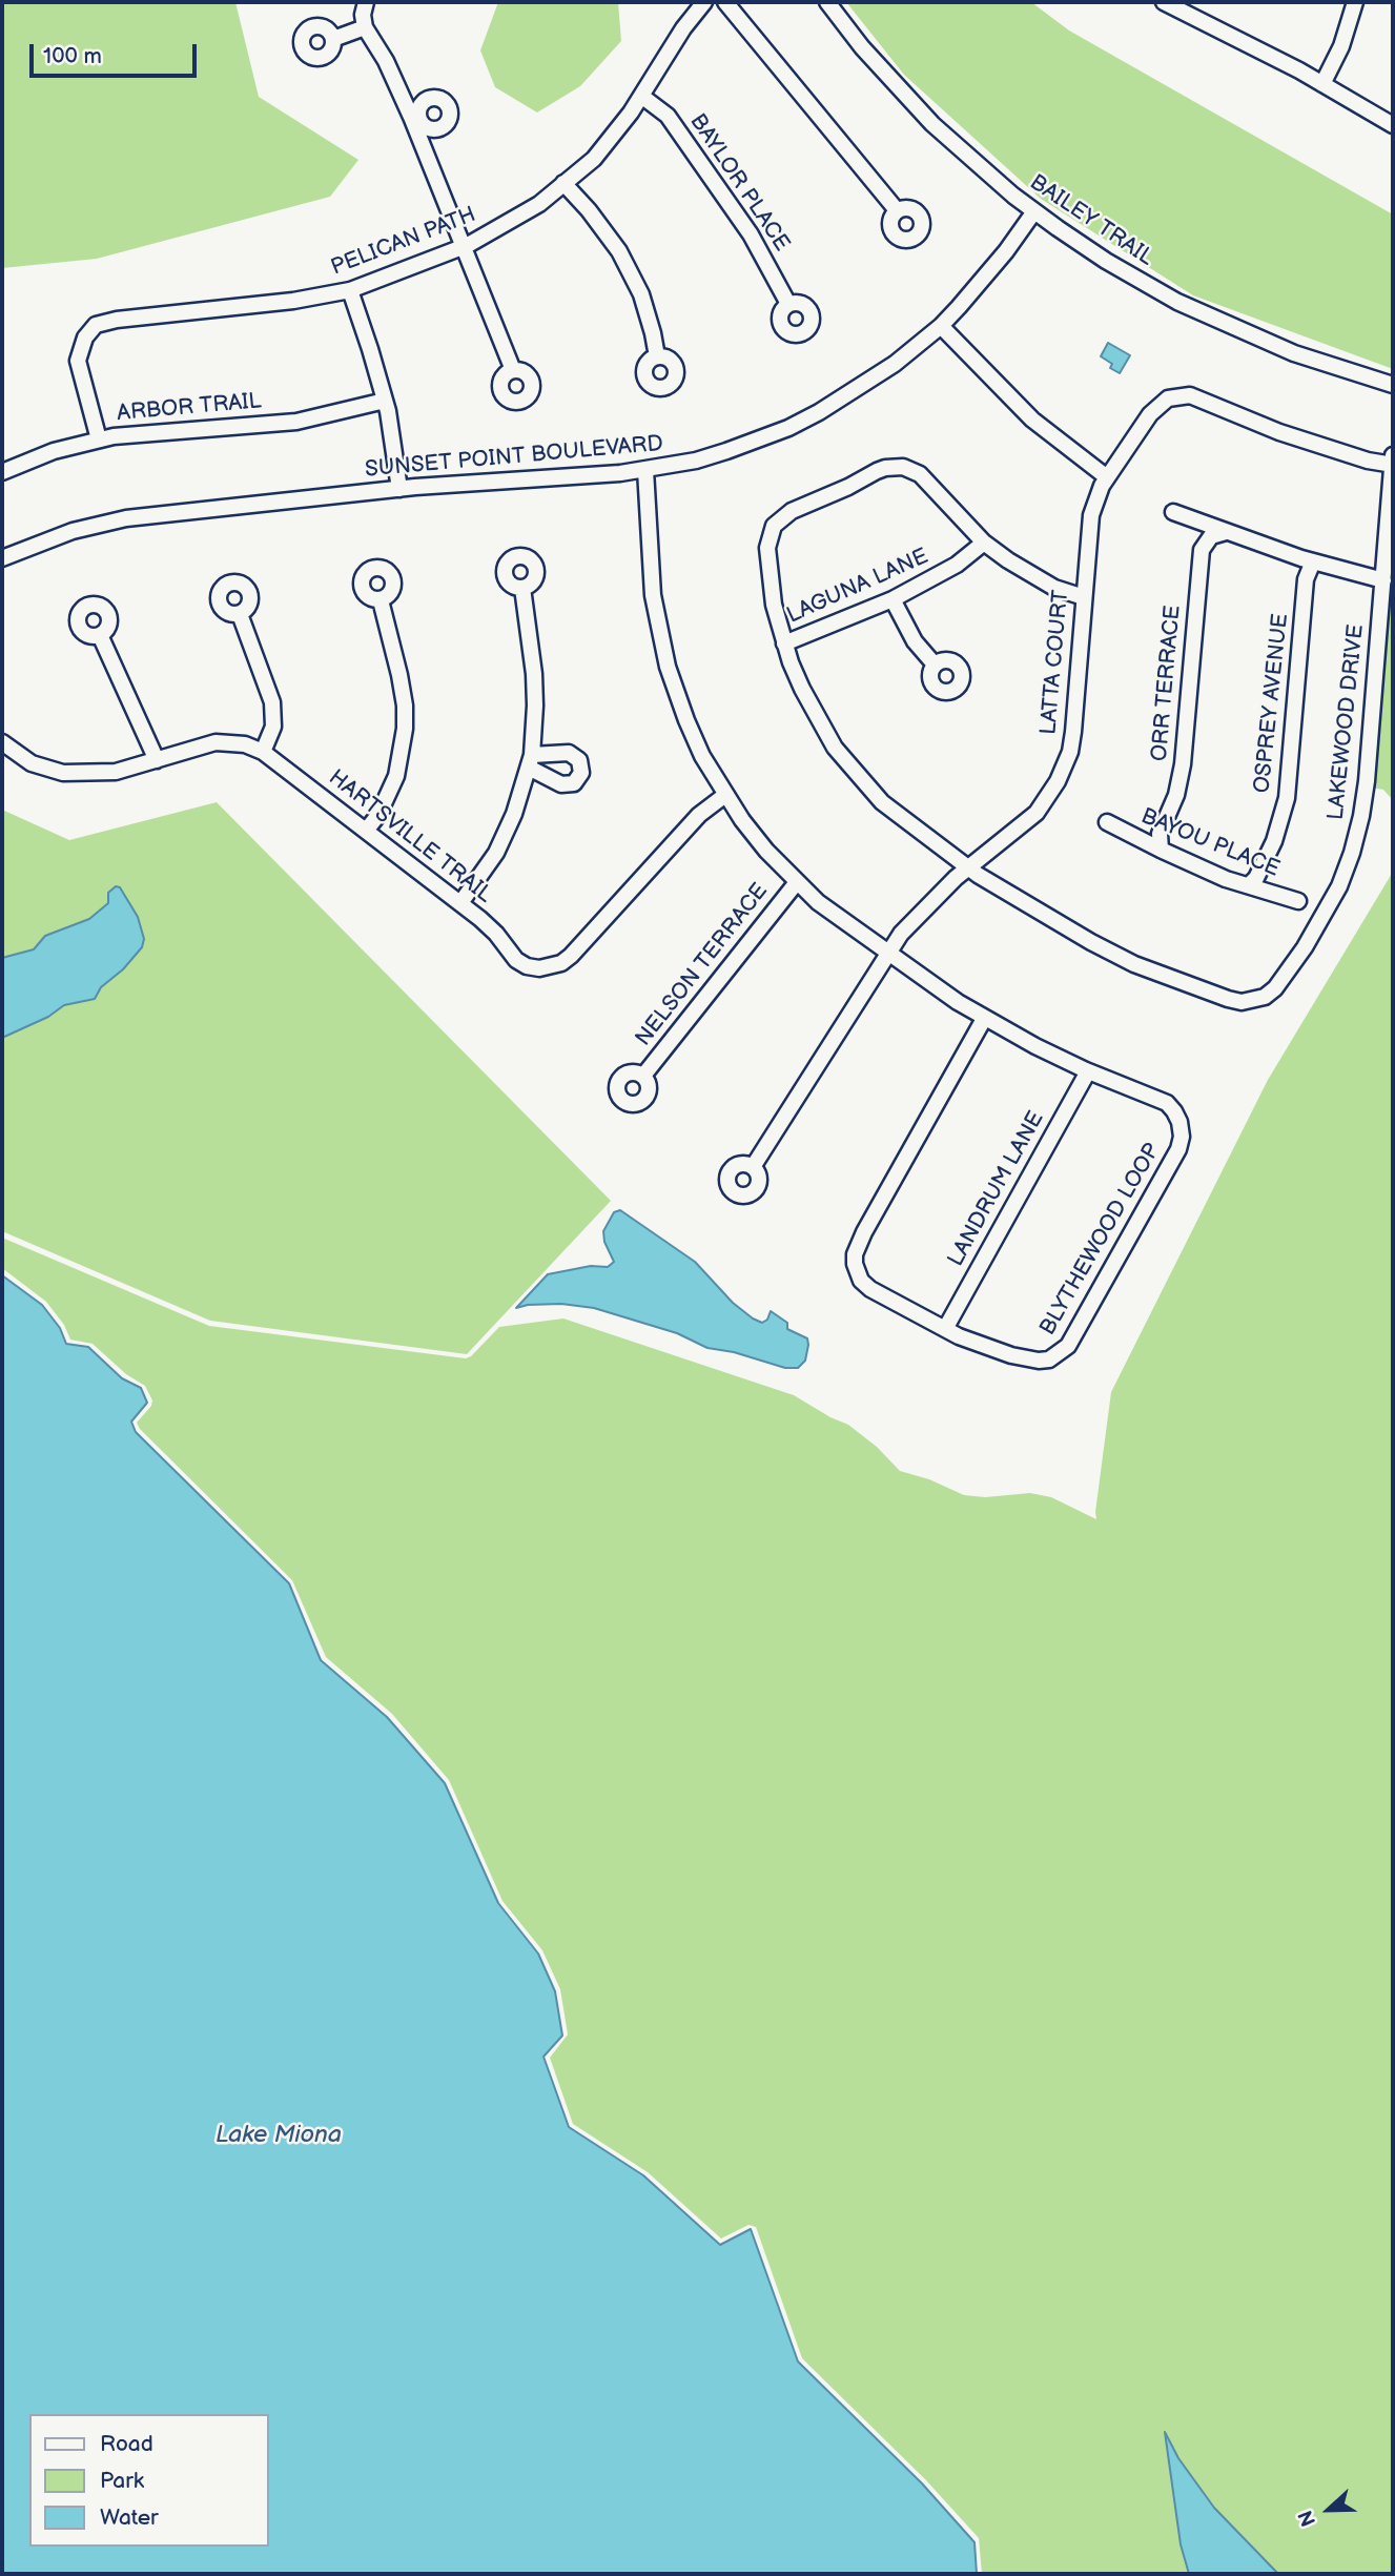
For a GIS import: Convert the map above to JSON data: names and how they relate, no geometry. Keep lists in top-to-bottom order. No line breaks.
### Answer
{"streets":{"street":["BAYLOR PLACE","BAILEY TRAIL","PELICAN PATH","ARBOR TRAIL","SUNSET POINT BOULEVARD","LAGUNA LANE","LATTA COURT","ORR TERRACE","OSPREY AVENUE","LAKEWOOD DRIVE","HARTSVILLE TRAIL","BAYOU PLACE","NELSON TERRACE","LANDRUM LANE","BLYTHEWOOD LOOP"]},"crossings":[["BAYLOR PLACE","PELICAN PATH"],["BAILEY TRAIL","SUNSET POINT BOULEVARD"],["PELICAN PATH","ARBOR TRAIL"],["SUNSET POINT BOULEVARD","BLYTHEWOOD LOOP"],["LAGUNA LANE","LAKEWOOD DRIVE"],["LATTA COURT","LAKEWOOD DRIVE"],["LATTA COURT","BLYTHEWOOD LOOP"],["ORR TERRACE","BAYOU PLACE"],["OSPREY AVENUE","BAYOU PLACE"],["HARTSVILLE TRAIL","BLYTHEWOOD LOOP"],["NELSON TERRACE","BLYTHEWOOD LOOP"],["LANDRUM LANE","BLYTHEWOOD LOOP"]],"water":["Lake Miona"],"legend":["Road","Park","Water"],"scale_bar":"100 m","north":"left"}
